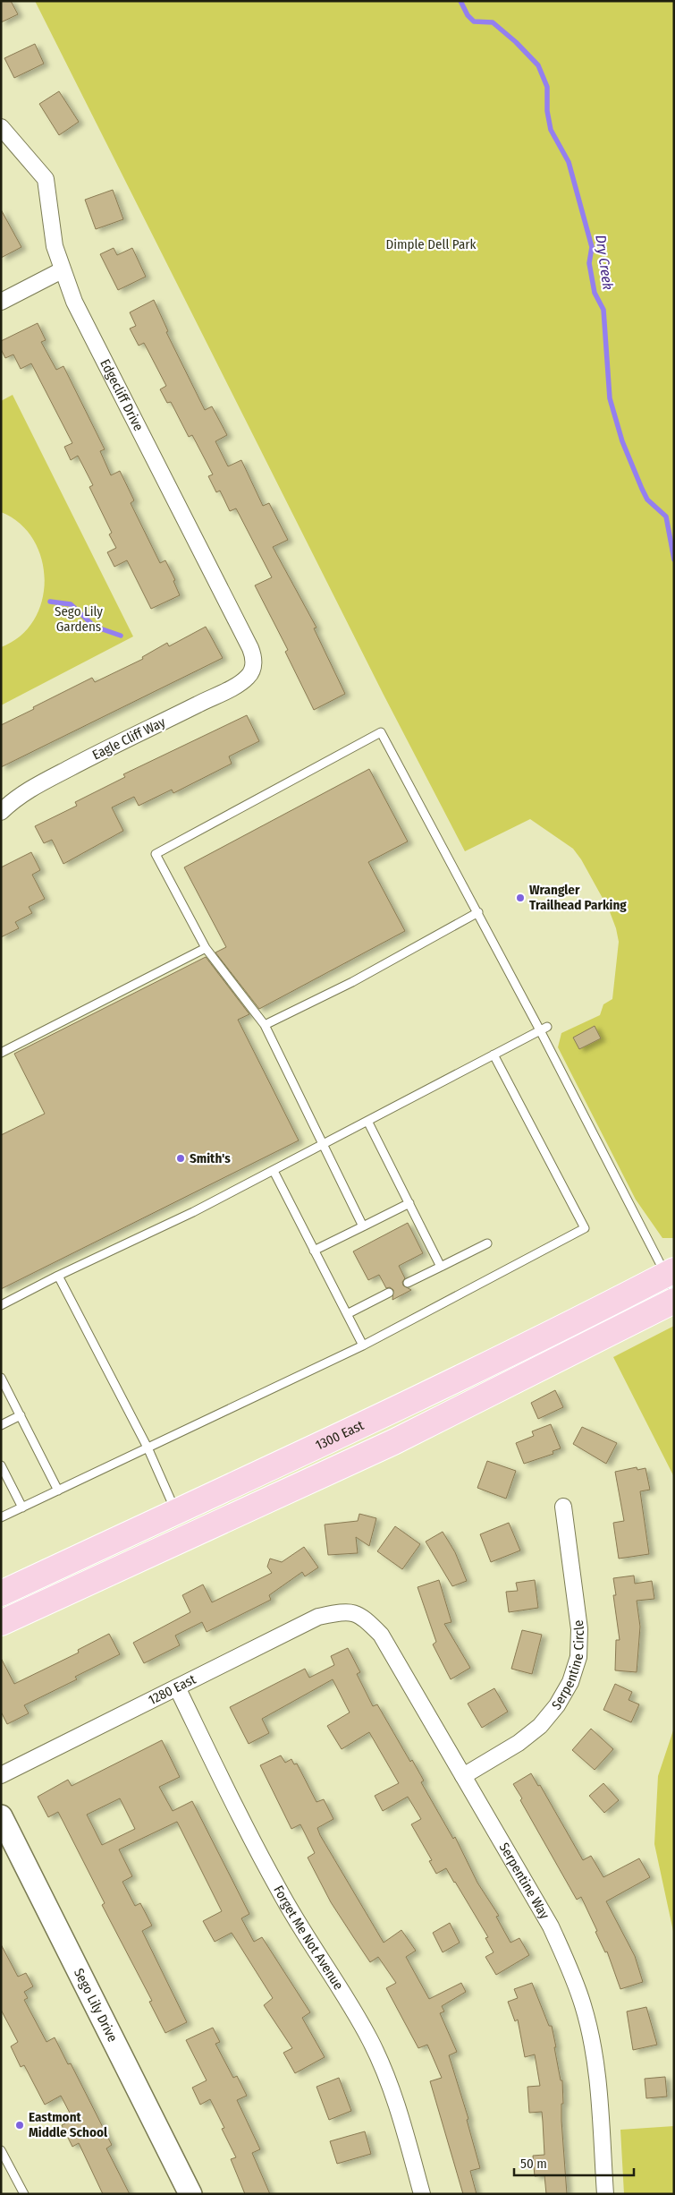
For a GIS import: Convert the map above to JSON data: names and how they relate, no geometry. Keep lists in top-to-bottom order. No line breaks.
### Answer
{"streets":{"main road":["1300 East","Sego Lily Drive"],"street":["Edgecliff Drive","Eagle Cliff Way","Serpentine Circle","1280 East","Serpentine Way","Forget Me Not Avenue"]},"crossings":[["Edgecliff Drive","Eagle Cliff Way"],["Serpentine Circle","Serpentine Way"],["1280 East","Serpentine Way"],["1280 East","Forget Me Not Avenue"]],"water":["Dry Creek"],"parks":["Dimple Dell Park","Sego Lily Gardens"],"places":["Wrangler Trailhead Parking","Smith's","Eastmont Middle School"],"scale_bar":"50 m"}
